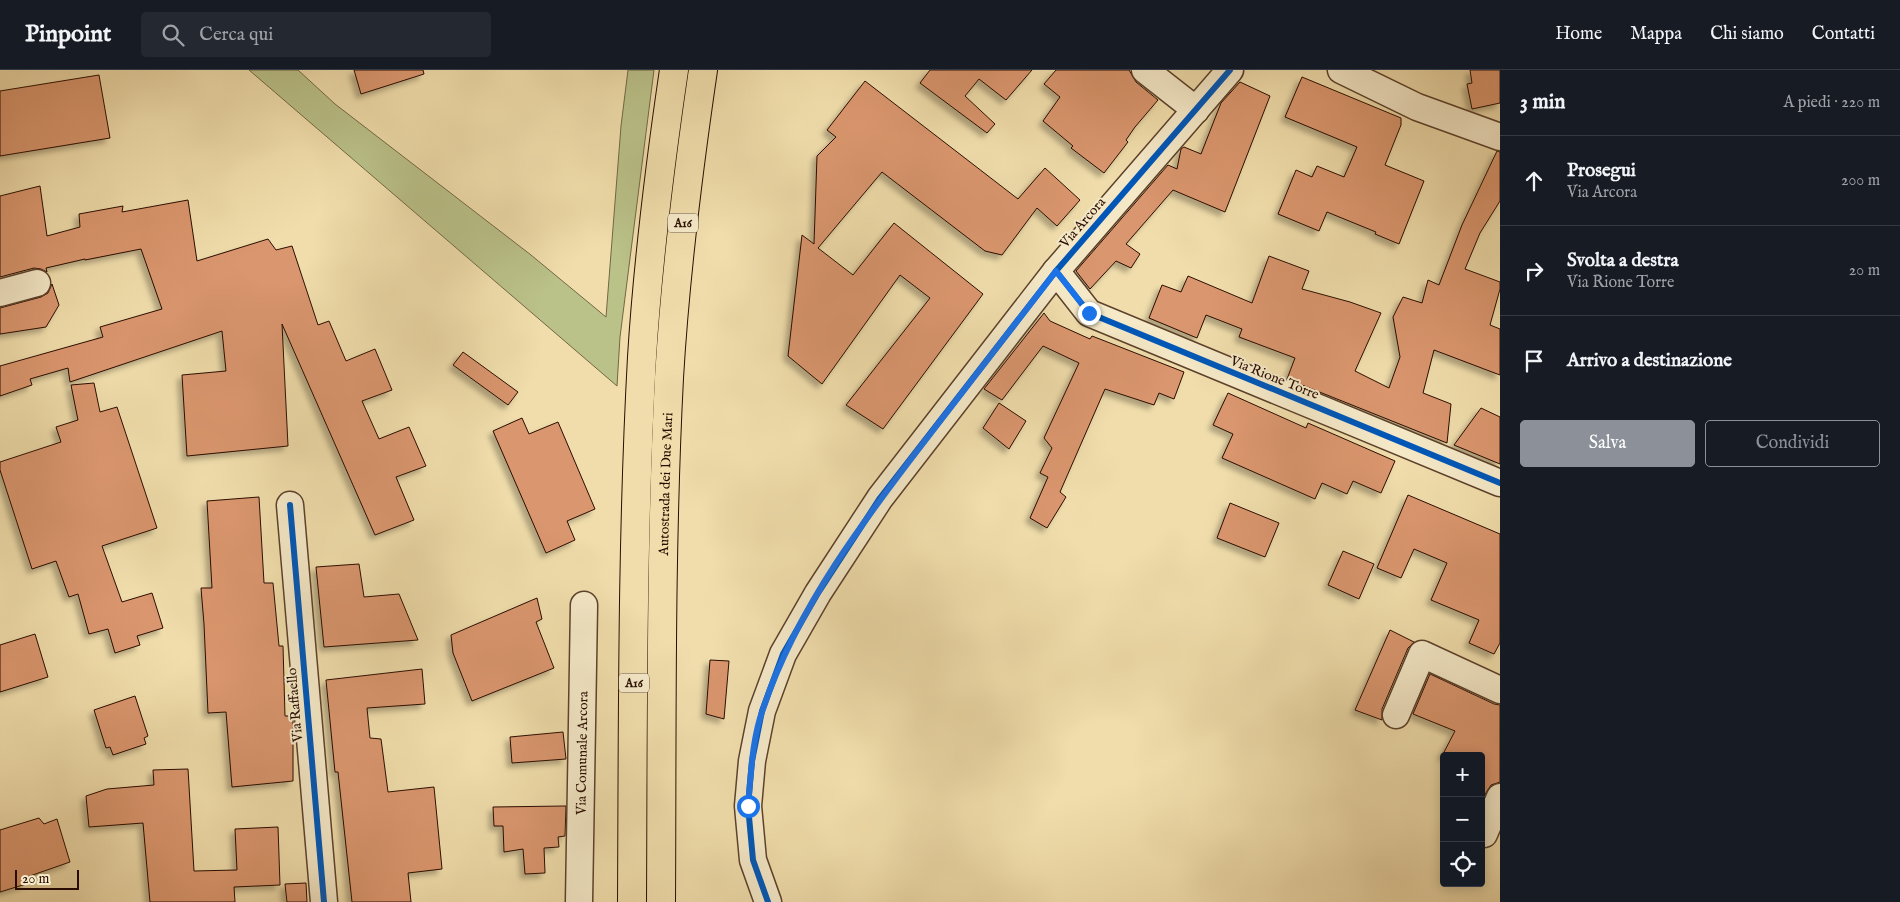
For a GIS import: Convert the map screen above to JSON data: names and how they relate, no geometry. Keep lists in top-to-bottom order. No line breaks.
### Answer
{"streets":{"highway":["A16","Autostrada dei Due Mari"],"street":["Via Arcora","Via Rione Torre","Via Raffaello","Via Comunale Arcora"]},"crossings":[["Via Arcora","Via Rione Torre"]],"scale_bar":"20 m","page":{"header":"Pinpoint","search":"Cerca qui","nav":["Home","Mappa","Chi siamo","Contatti"],"heading":["3 min","A piedi · 220 m"],"list":[["Prosegui","Via Arcora","200 m"],["Svolta a destra","Via Rione Torre","20 m"],"Arrivo a destinazione"],"buttons":["Salva","Condividi"],"map_buttons":["+","−"],"scale":"20 m"}}
